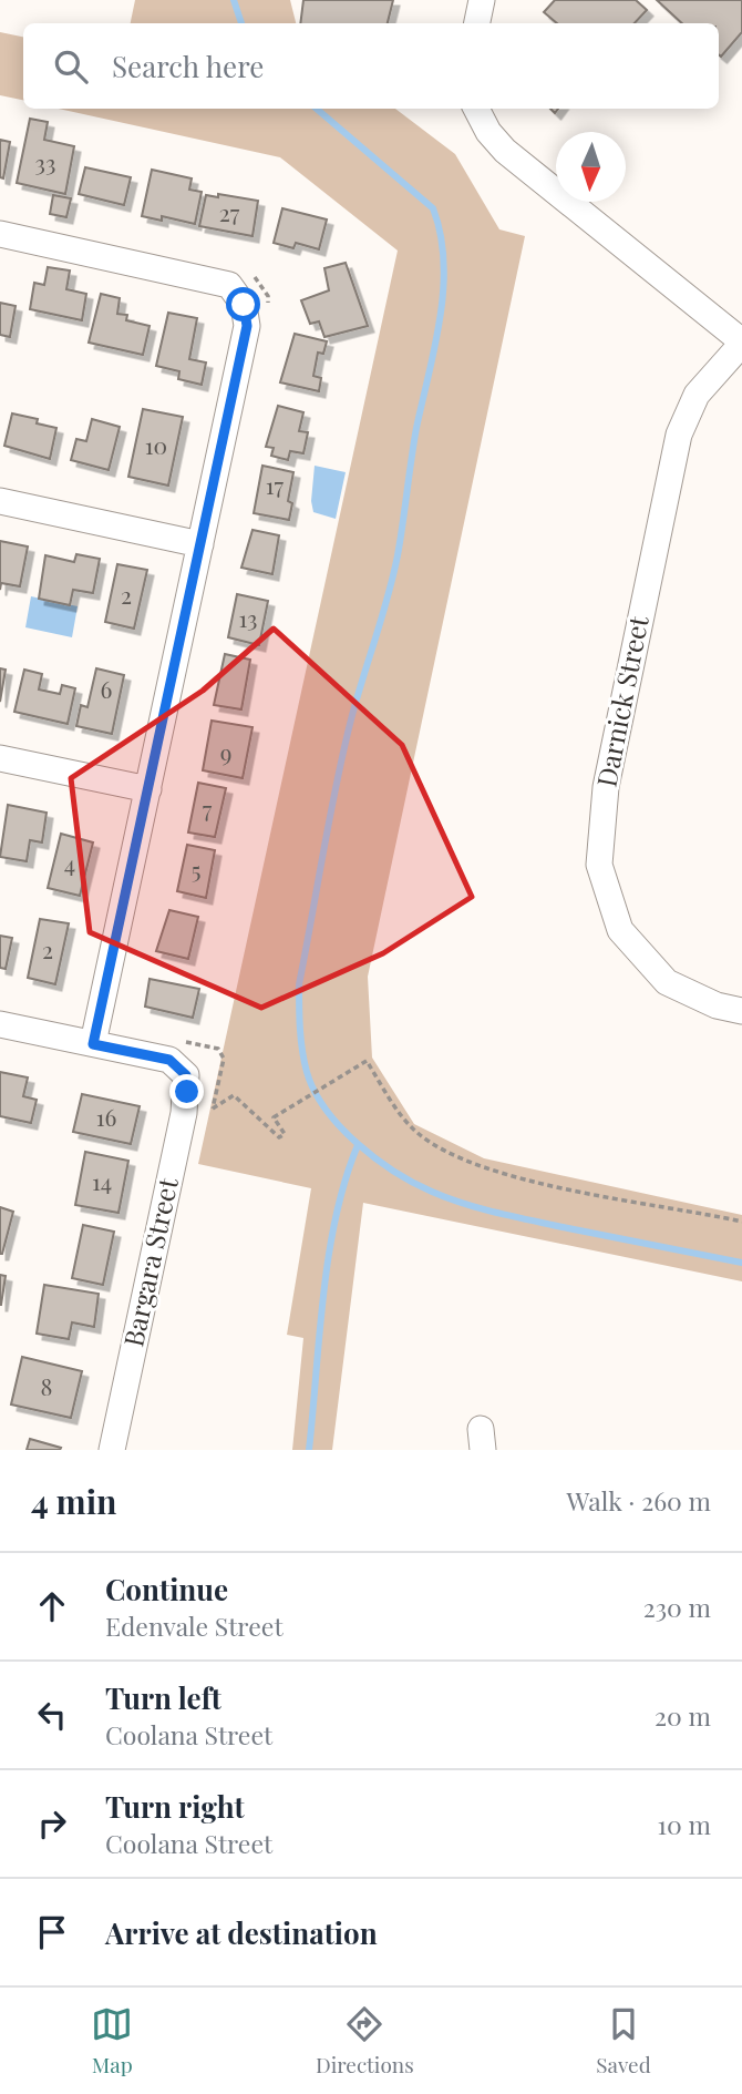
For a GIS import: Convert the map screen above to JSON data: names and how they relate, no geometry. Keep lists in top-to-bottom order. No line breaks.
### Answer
{"streets":{"street":["Darnick Street","Bargara Street"]},"house_numbers":["33","27","10","17","2","13","6","9","7","4","5","2","16","14","8"],"north":"bottom","page":{"search":"Search here","heading":["4 min","Walk · 260 m"],"list":[["Continue","Edenvale Street","230 m"],["Turn left","Coolana Street","20 m"],["Turn right","Coolana Street","10 m"],"Arrive at destination"],"nav":["Map","Directions","Saved"]}}
